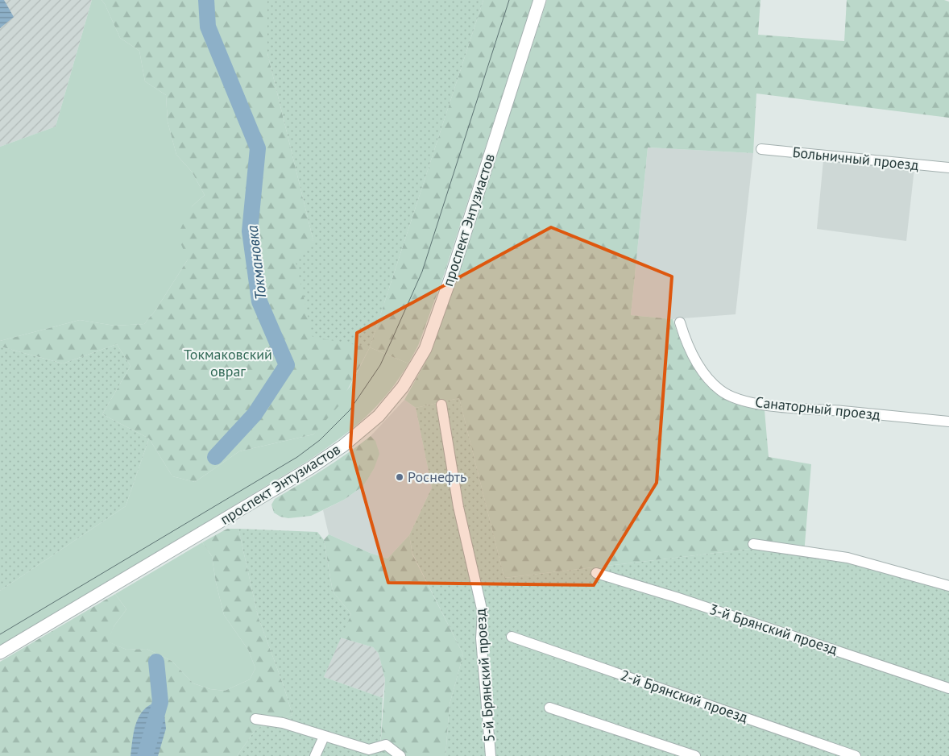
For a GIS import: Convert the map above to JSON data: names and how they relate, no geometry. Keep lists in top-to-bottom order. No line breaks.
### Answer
{"streets":{"street":["Больничный проезд","проспект Энтузиастов","Санаторный проезд","3-й Брянский проезд","5-й Брянский проезд","2-й Брянский проезд"]},"water":["Токмановка"],"parks":["Токмаковский овраг"],"places":["Роснефть"]}
